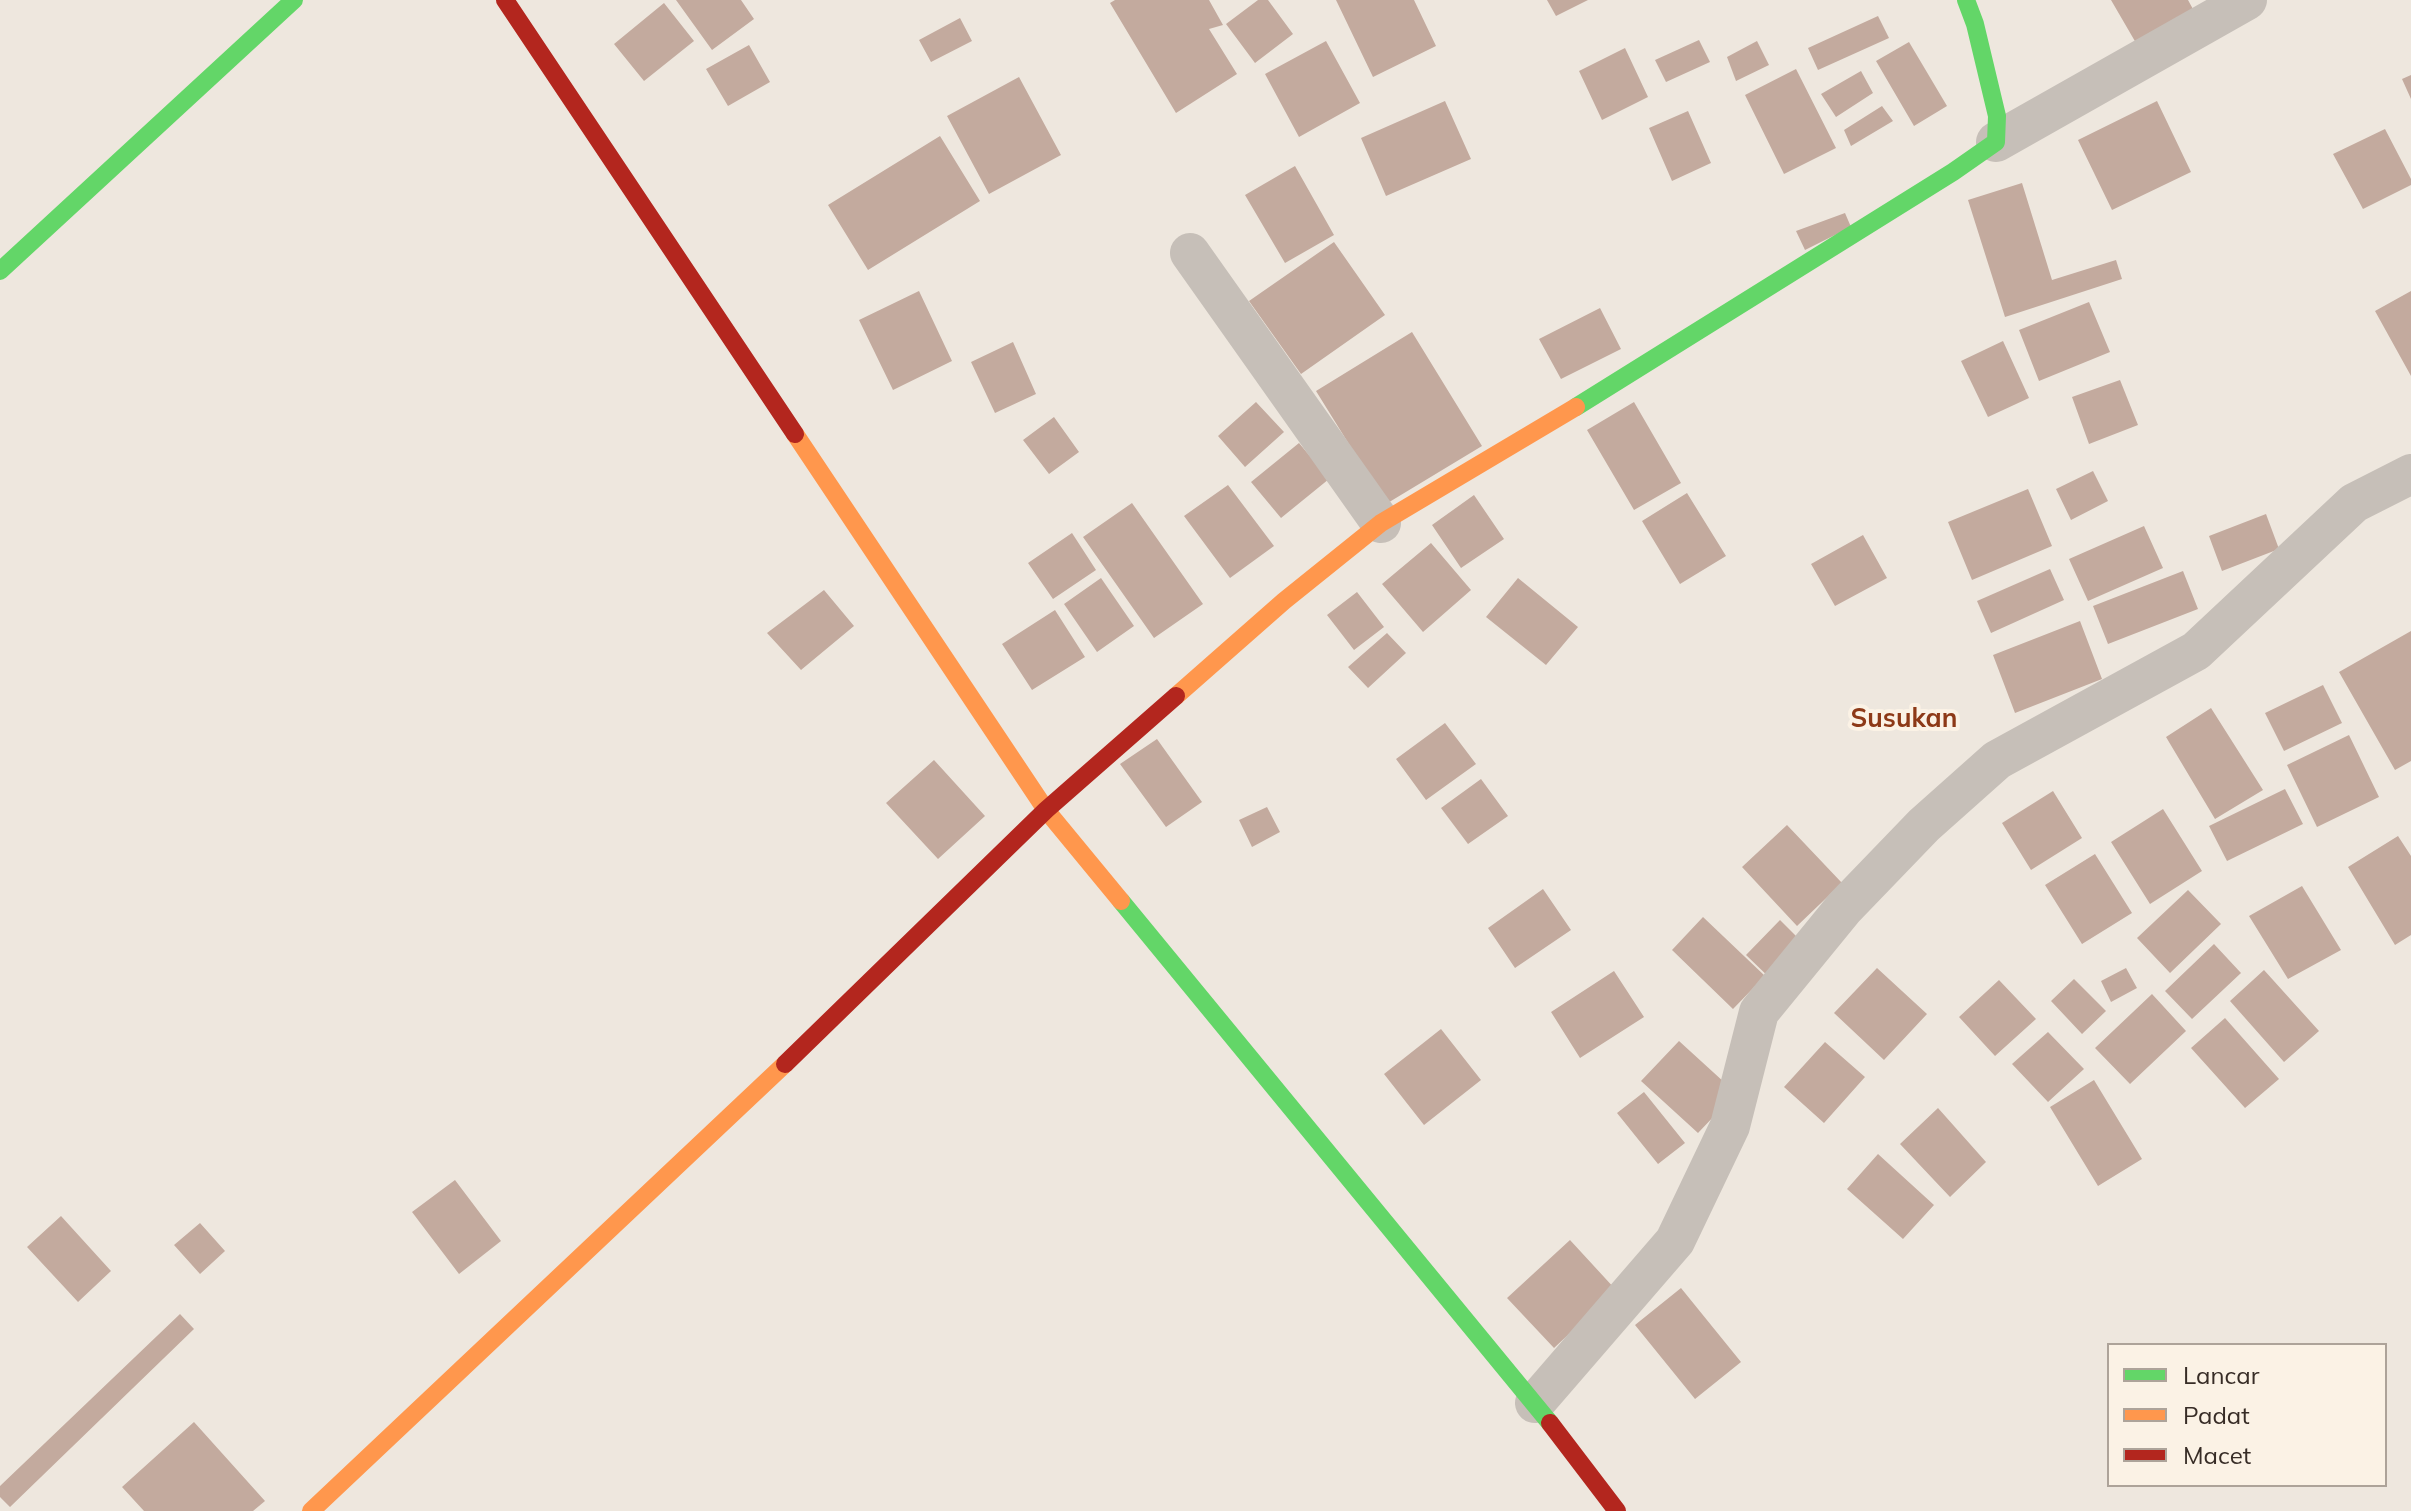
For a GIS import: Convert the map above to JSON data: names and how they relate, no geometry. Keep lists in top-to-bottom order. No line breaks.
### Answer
{"districts":["Susukan"],"legend":["Lancar","Padat","Macet"]}
